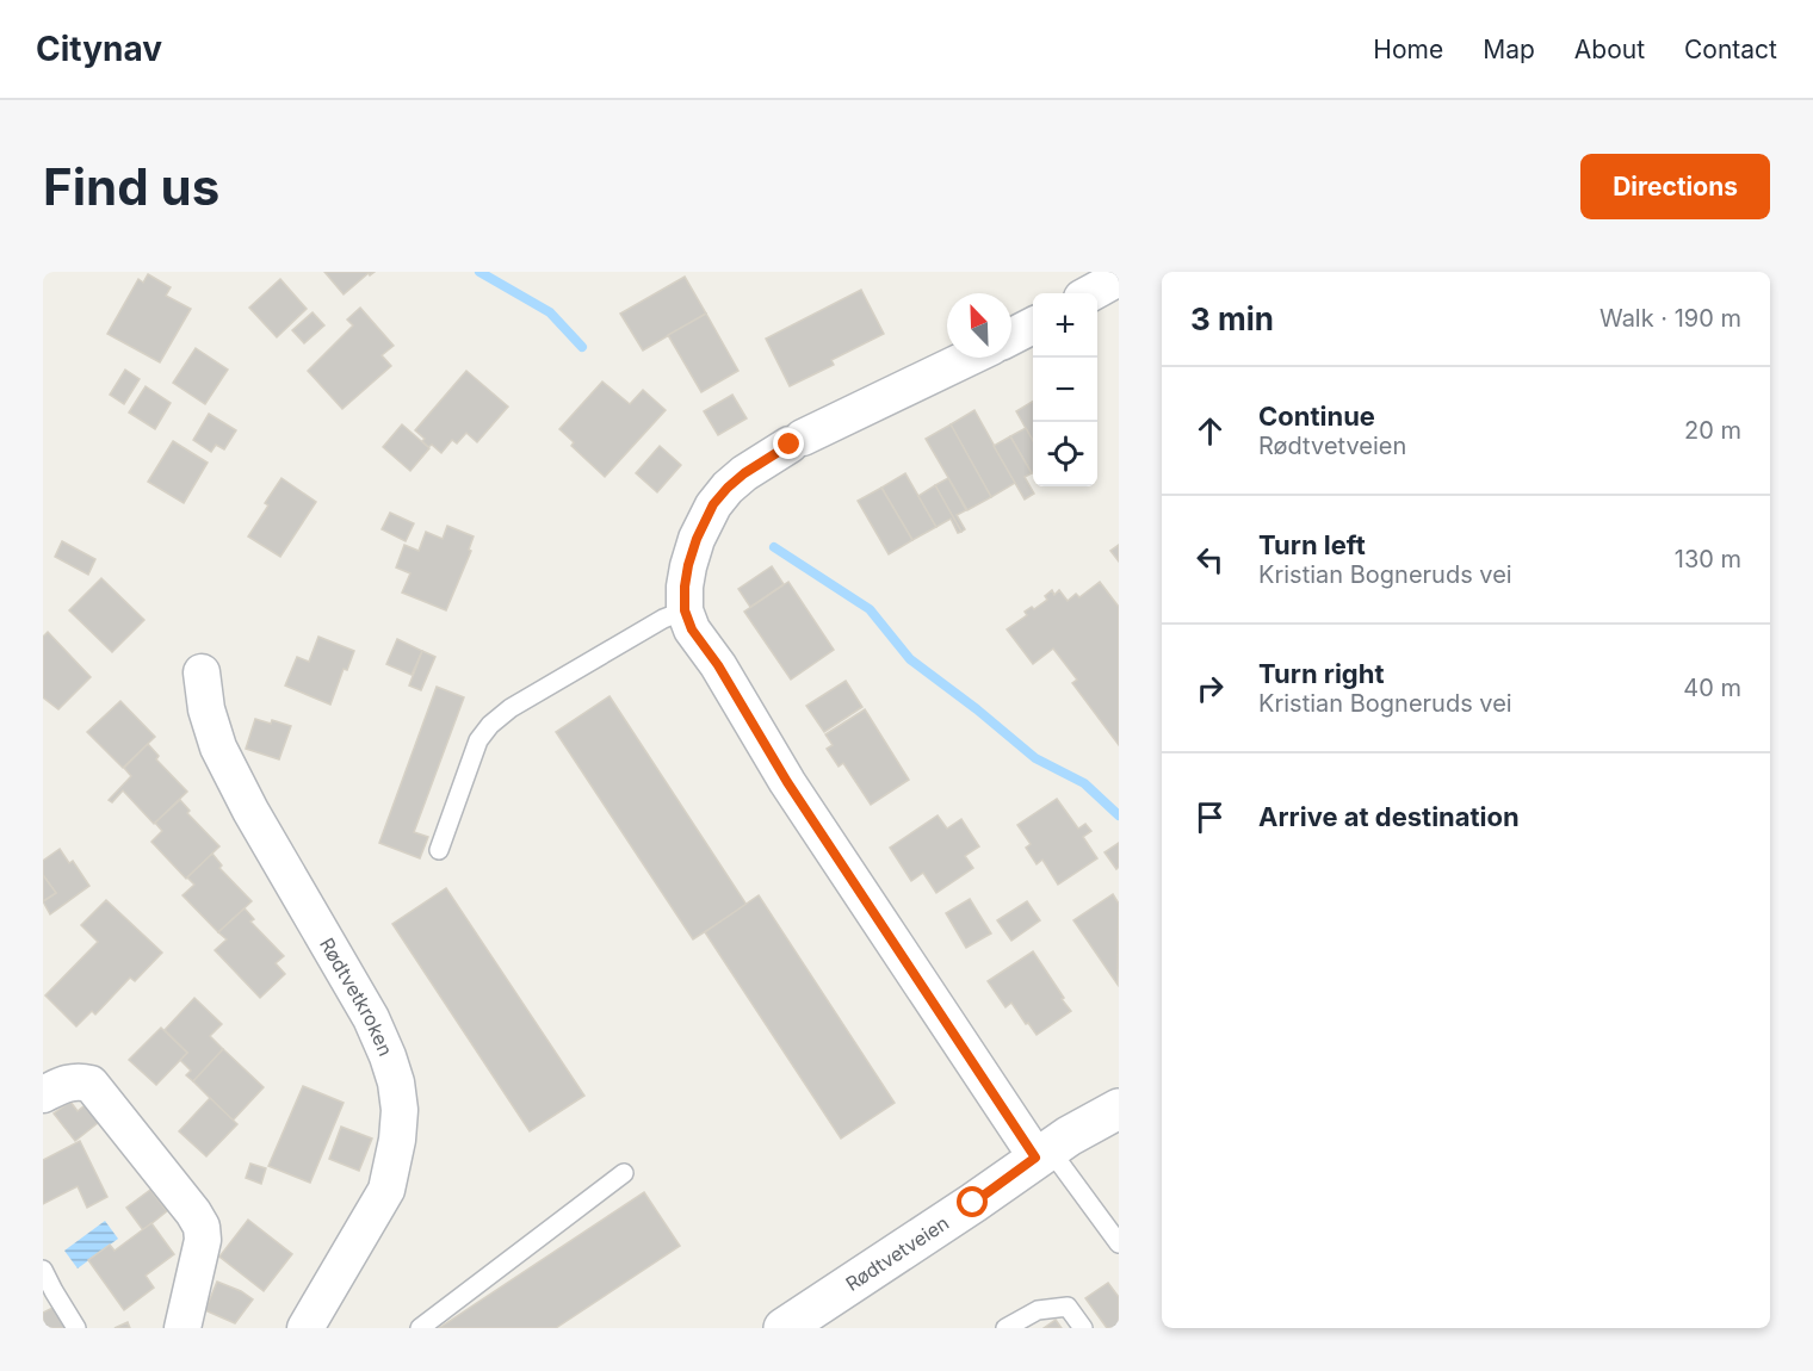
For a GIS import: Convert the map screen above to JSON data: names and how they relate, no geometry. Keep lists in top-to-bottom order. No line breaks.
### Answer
{"streets":{"street":["Rødtvetkroken","Rødtvetveien"]},"north":"top left","page":{"header":"Citynav","nav":["Home","Map","About","Contact"],"buttons":"Directions","title":"Find us","heading":["3 min","Walk · 190 m"],"map_buttons":["+","−"],"list":[["Continue","Rødtvetveien","20 m"],["Turn left","Kristian Bogneruds vei","130 m"],["Turn right","Kristian Bogneruds vei","40 m"],"Arrive at destination"]}}
